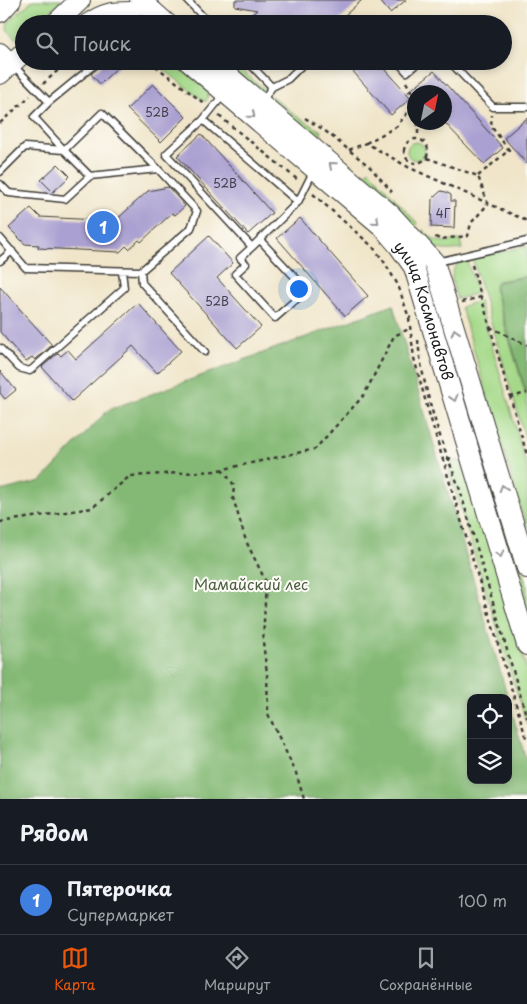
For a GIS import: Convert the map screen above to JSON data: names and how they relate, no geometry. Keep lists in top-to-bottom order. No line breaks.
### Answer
{"streets":{"main road":["улица Космонавтов"]},"parks":["Мамайский лес"],"house_numbers":["52В","52В","4Г","52В"],"north":"top right","page":{"search":"Поиск","pins":"1","heading":"Рядом","list":[{"mark":"1","name":"Пятерочка","note":"Супермаркет","value":"100 m"}],"nav":["Карта","Маршрут","Сохранённые"]}}
